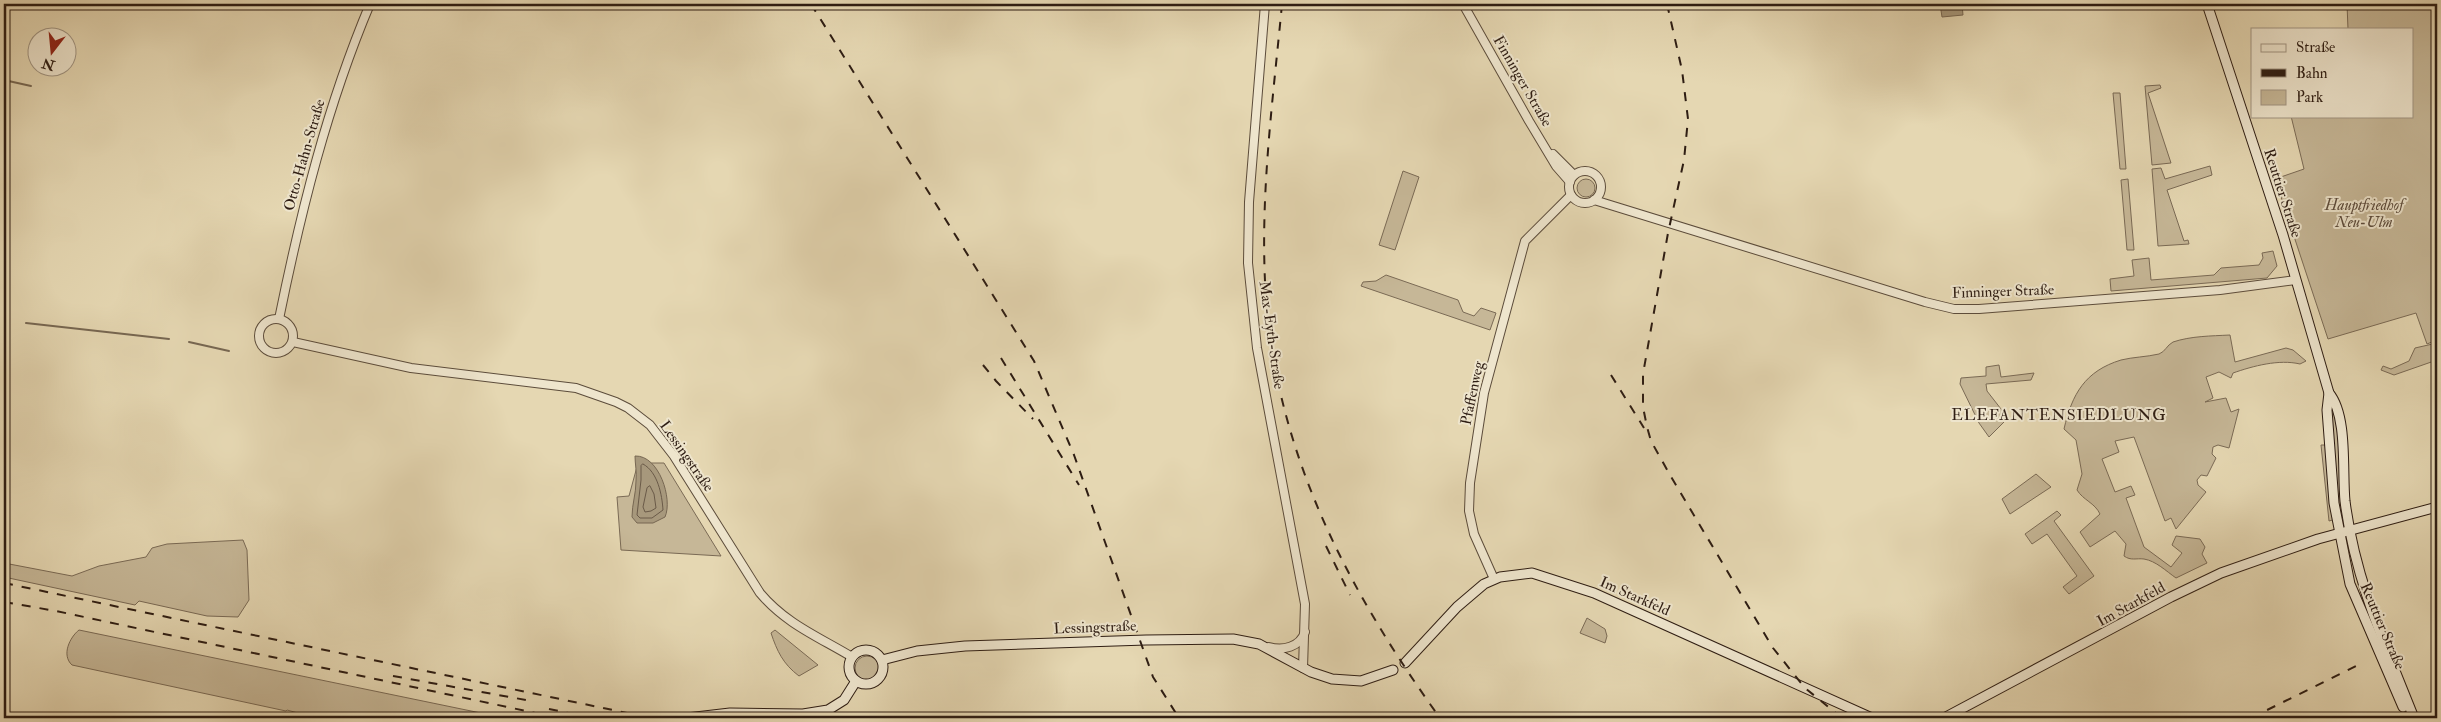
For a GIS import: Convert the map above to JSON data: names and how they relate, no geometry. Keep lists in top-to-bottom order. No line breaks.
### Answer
{"streets":{"main road":["Reuttier Straße","Lessingstraße","Im Starkfeld"],"street":["Finninger Straße","Otto-Hahn-Straße","Max-Eyth-Straße","Pfaffenweg"]},"crossings":[["Finninger Straße","Reuttier Straße"],["Finninger Straße","Pfaffenweg"],["Otto-Hahn-Straße","Lessingstraße"],["Reuttier Straße","Im Starkfeld"],["Max-Eyth-Straße","Lessingstraße"],["Pfaffenweg","Im Starkfeld"]],"districts":["ELEFANTENSIEDLUNG"],"parks":["Hauptfriedhof Neu-Ulm"],"legend":["Straße","Bahn","Park"],"north":"bottom"}
